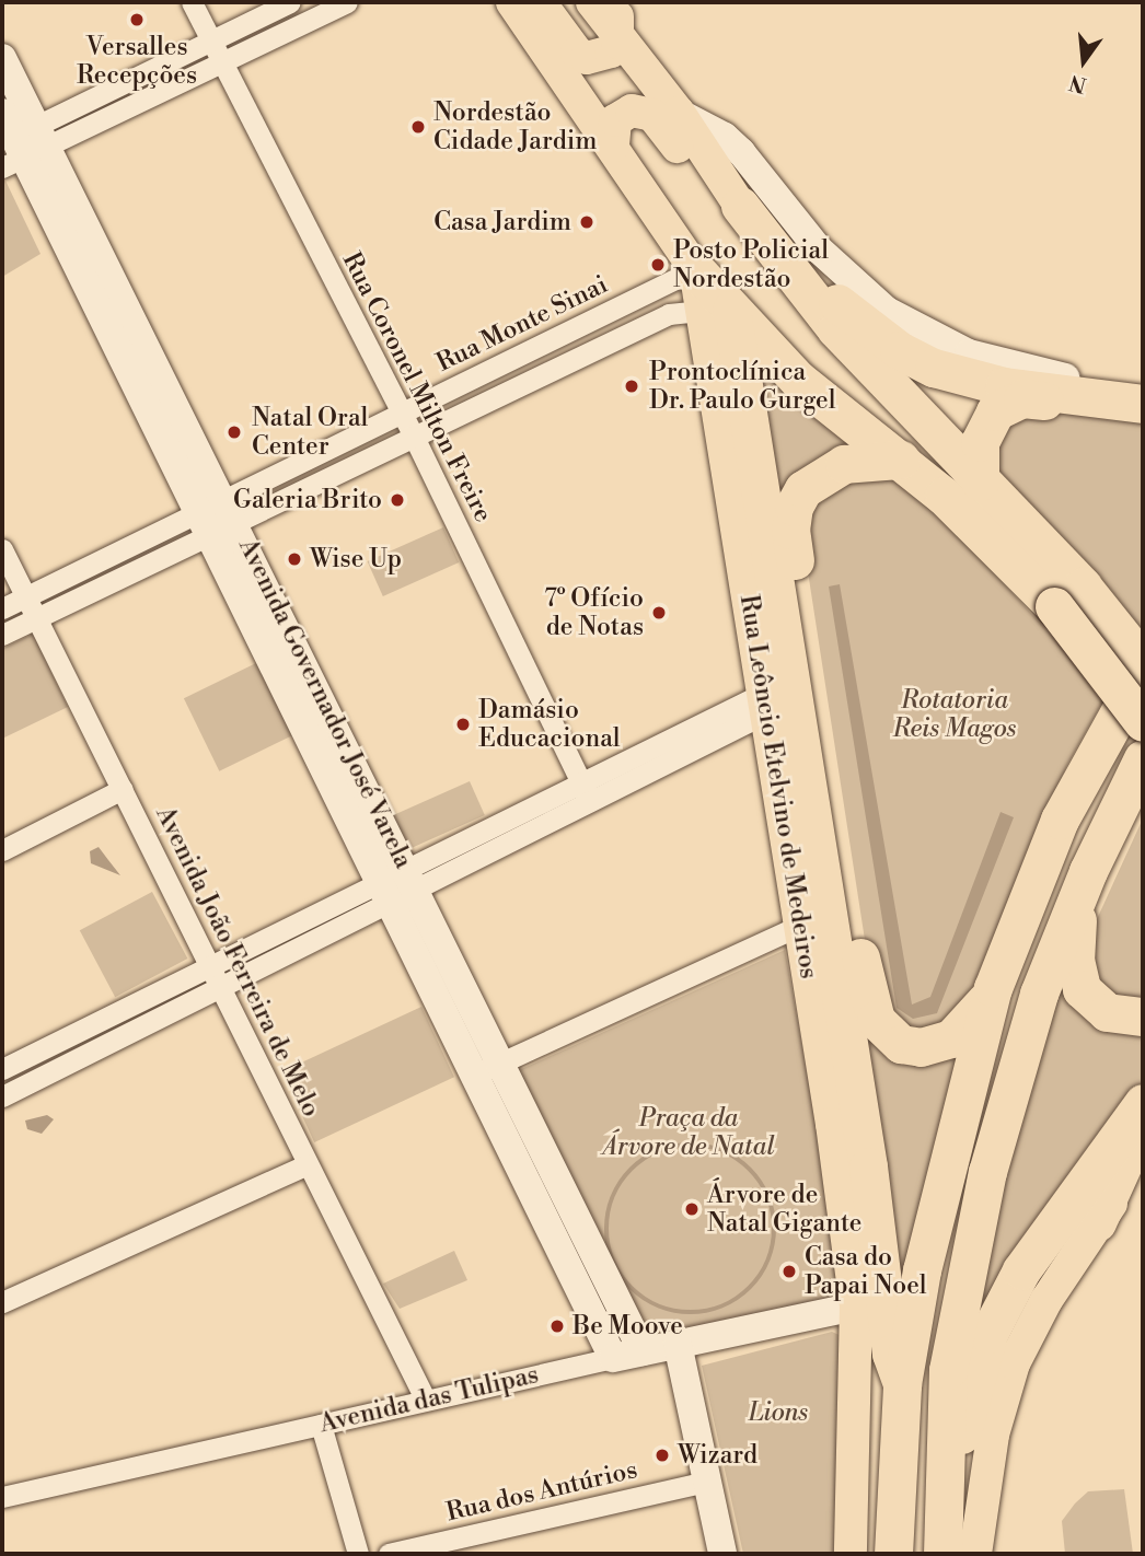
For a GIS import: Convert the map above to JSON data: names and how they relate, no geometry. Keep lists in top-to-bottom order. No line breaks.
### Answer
{"streets":{"main road":["Rua Leôncio Etelvino de Medeiros"],"street":["Rua Monte Sinai","Rua Coronel Milton Freire","Avenida Governador José Varela","Avenida João Ferreira de Melo","Avenida das Tulipas","Rua dos Antúrios"]},"crossings":[["Rua Monte Sinai","Rua Coronel Milton Freire"],["Rua Monte Sinai","Avenida Governador José Varela"],["Rua Monte Sinai","Rua Leôncio Etelvino de Medeiros"],["Rua Monte Sinai","Avenida João Ferreira de Melo"],["Avenida Governador José Varela","Avenida das Tulipas"],["Rua Leôncio Etelvino de Medeiros","Avenida das Tulipas"],["Avenida João Ferreira de Melo","Avenida das Tulipas"]],"parks":["Rotatoria Reis Magos","Praça da Árvore de Natal","Lions"],"places":["Versalles Recepções","Nordestão Cidade Jardim","Casa Jardim","Posto Policial Nordestão","Prontoclínica Dr. Paulo Gurgel","Natal Oral Center","Galeria Brito","Wise Up","7º Ofício de Notas","Damásio Educacional","Árvore de Natal Gigante","Casa do Papai Noel","Be Moove","Wizard"],"north":"bottom"}
